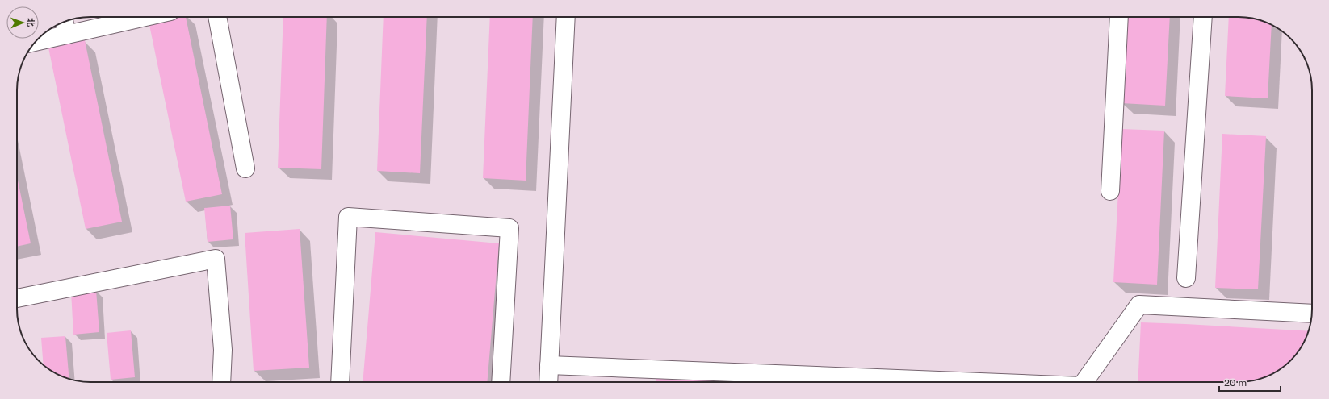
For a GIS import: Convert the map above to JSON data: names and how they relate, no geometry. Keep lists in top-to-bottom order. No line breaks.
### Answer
{"scale_bar":"20 m","north":"right"}
